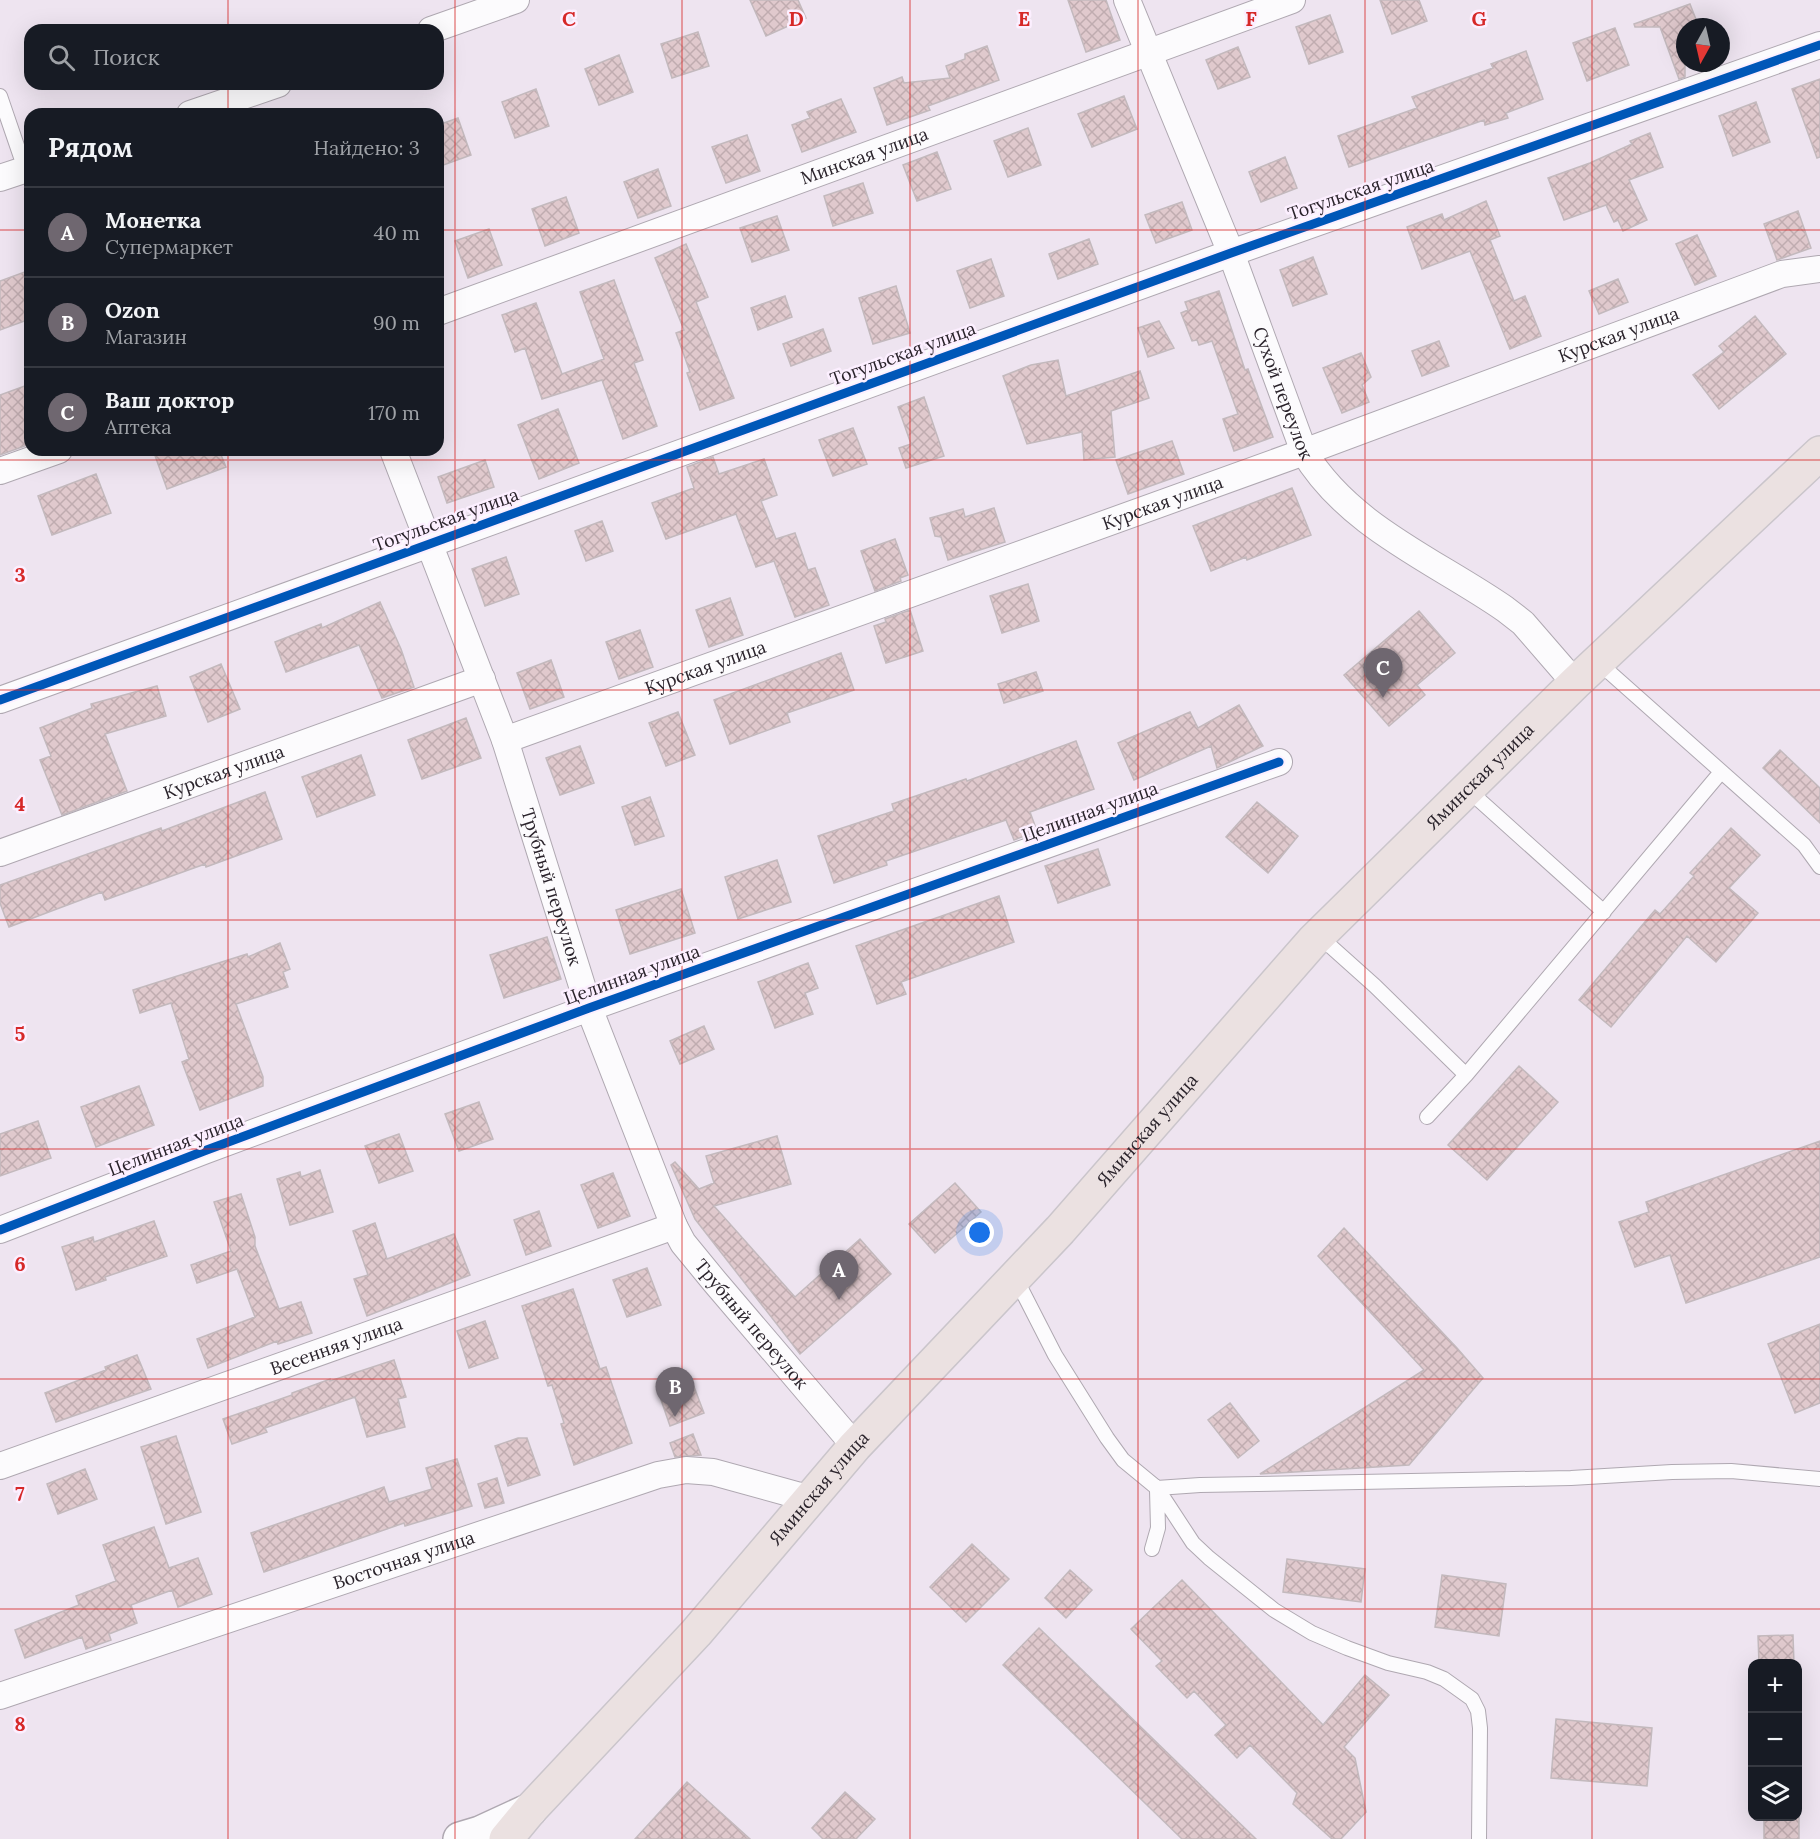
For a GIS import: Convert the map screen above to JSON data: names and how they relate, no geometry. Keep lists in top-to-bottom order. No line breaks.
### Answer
{"streets":{"main road":["Яминская улица"],"street":["Минская улица","Тогульская улица","Курская улица","Сухой переулок","Целинная улица","Трубный переулок","Весенняя улица","Восточная улица"]},"crossings":[["Минская улица","Сухой переулок"],["Тогульская улица","Сухой переулок"],["Тогульская улица","Трубный переулок"],["Курская улица","Сухой переулок"],["Курская улица","Трубный переулок"],["Сухой переулок","Яминская улица"],["Яминская улица","Трубный переулок"],["Яминская улица","Восточная улица"],["Целинная улица","Трубный переулок"],["Трубный переулок","Весенняя улица"]],"north":"bottom","page":{"search":"Поиск","heading":["Рядом","Найдено: 3"],"list":[{"mark":"A","name":"Монетка","note":"Супермаркет","value":"40 m"},{"mark":"B","name":"Ozon","note":"Магазин","value":"90 m"},{"mark":"C","name":"Ваш доктор","note":"Аптека","value":"170 m"}],"pins":["C","A","B"],"map_buttons":["+","−"]},"grid":{"columns":["C","D","E","F","G"],"rows":["3","4","5","6","7","8"]}}
